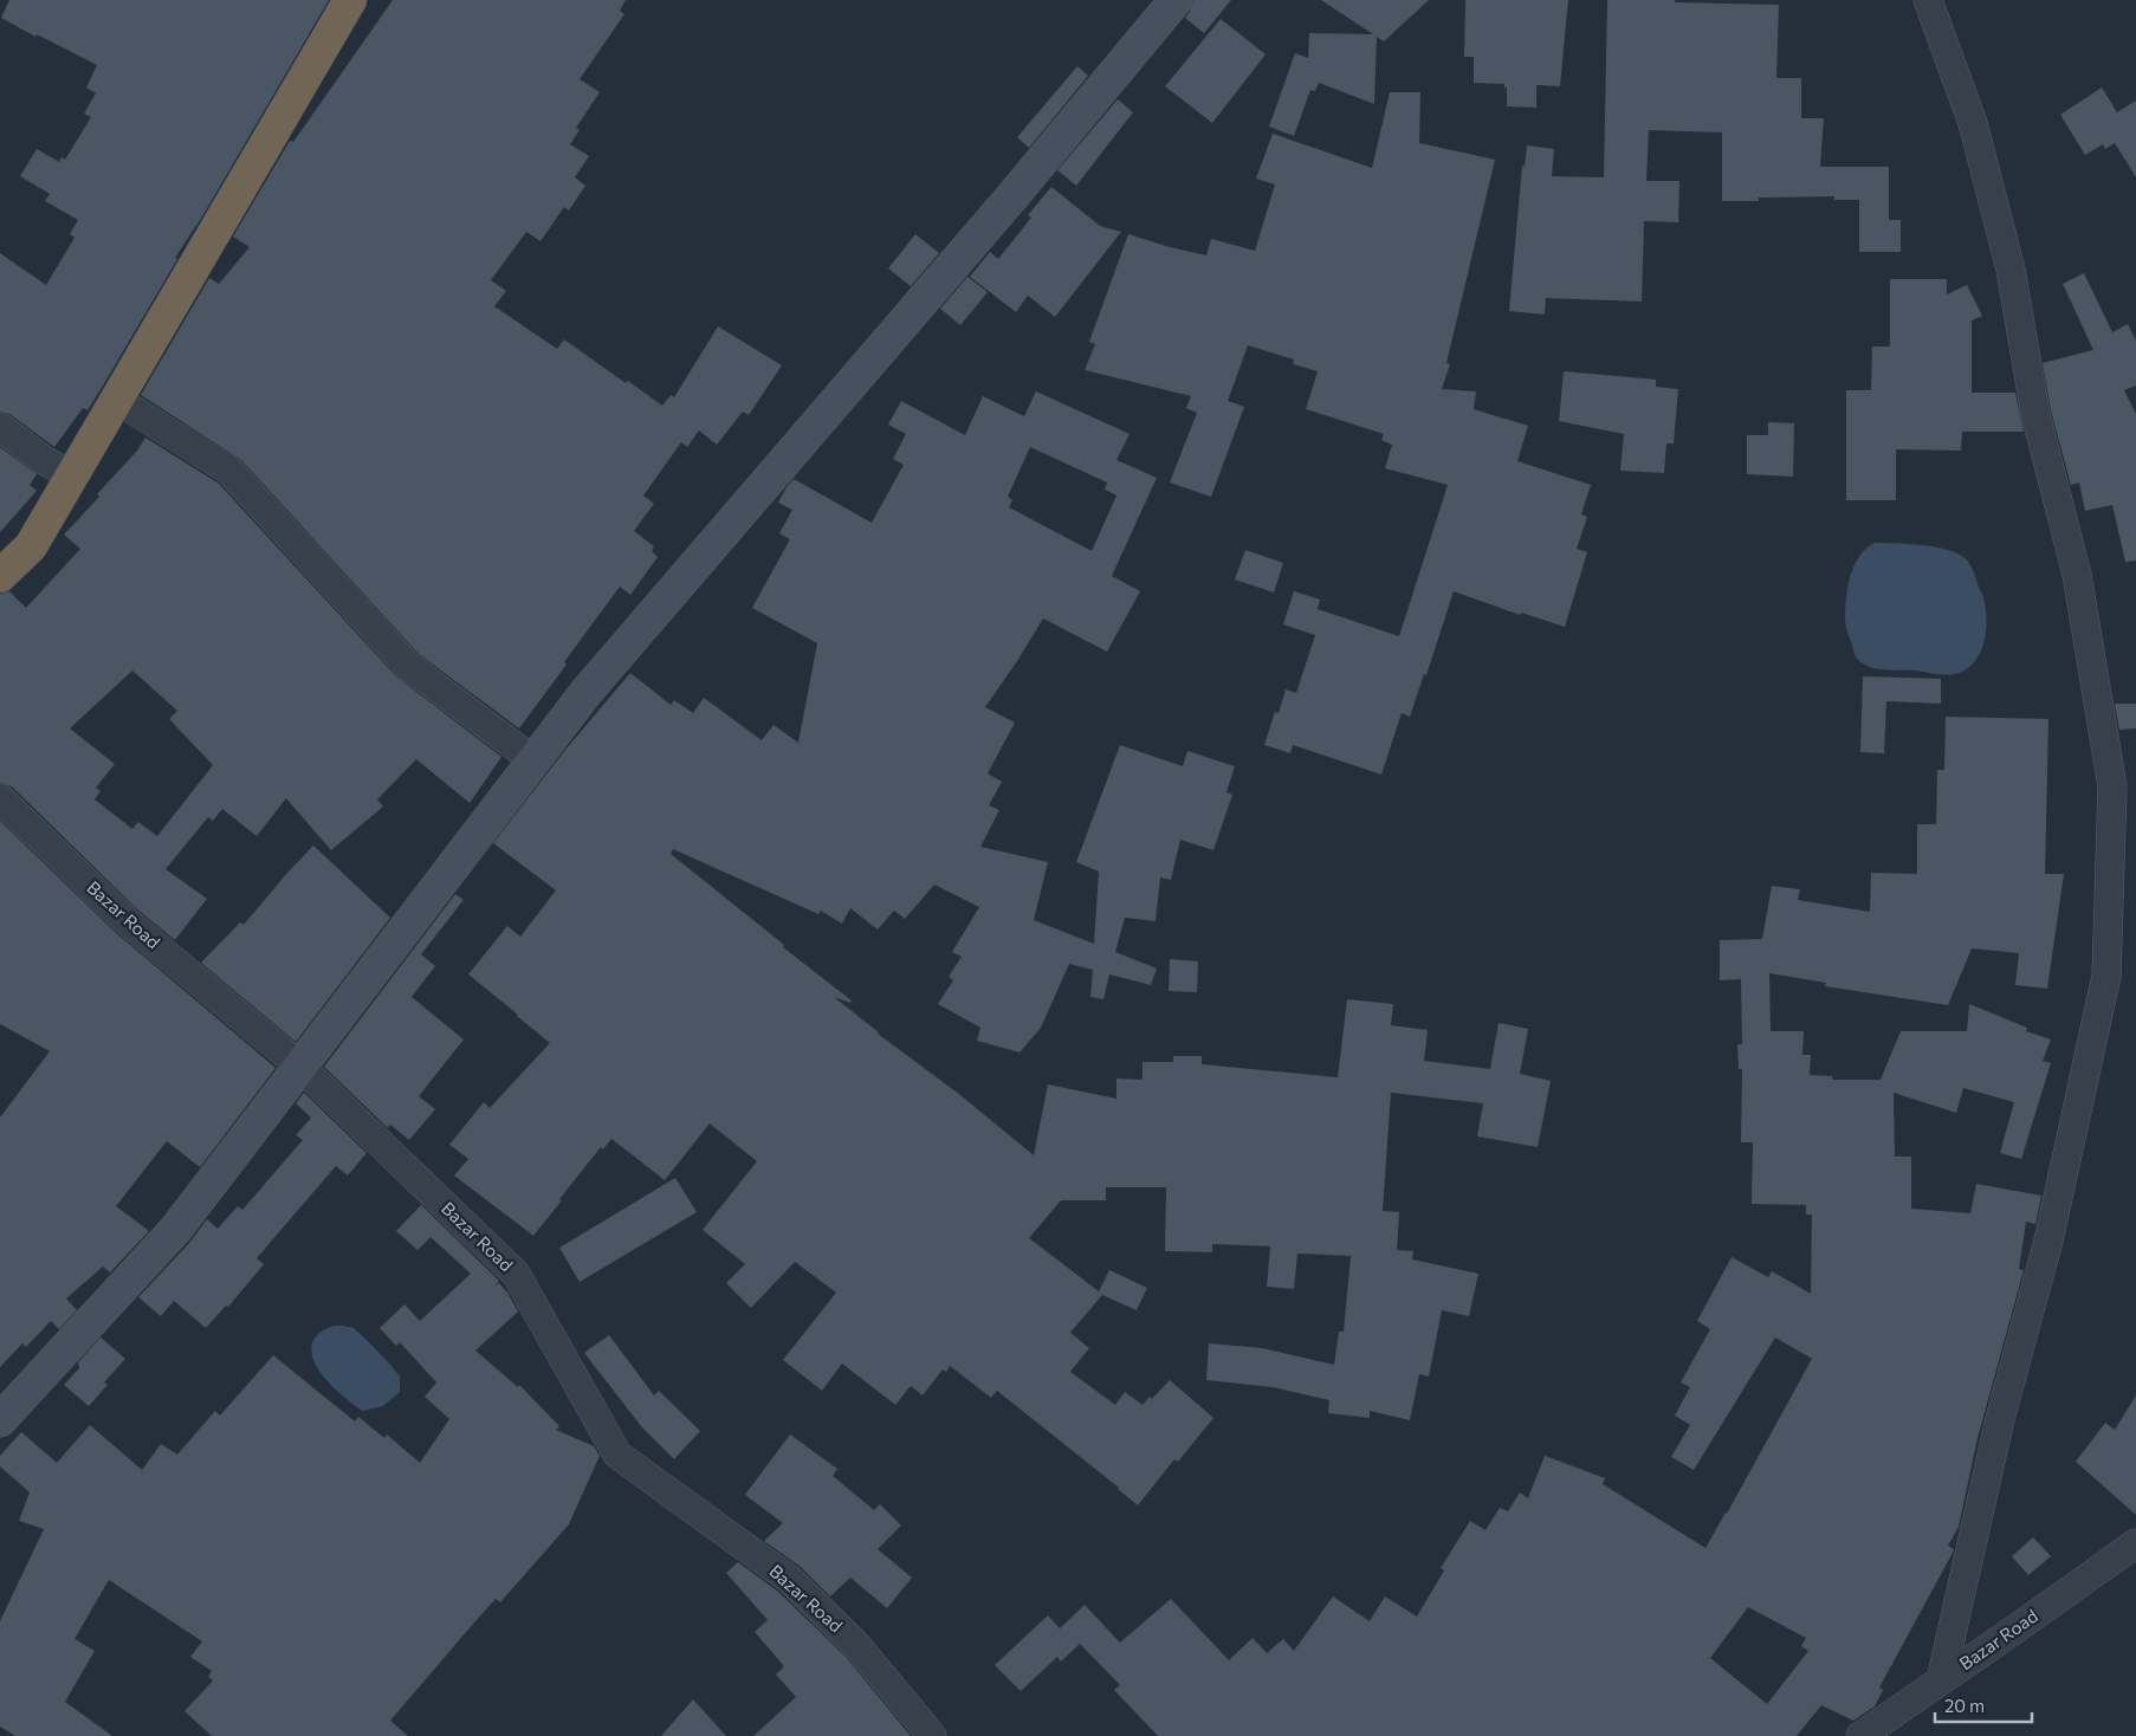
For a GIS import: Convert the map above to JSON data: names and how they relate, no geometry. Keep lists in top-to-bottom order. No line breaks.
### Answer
{"streets":{"street":["Bazar Road"]},"scale_bar":"20 m"}
